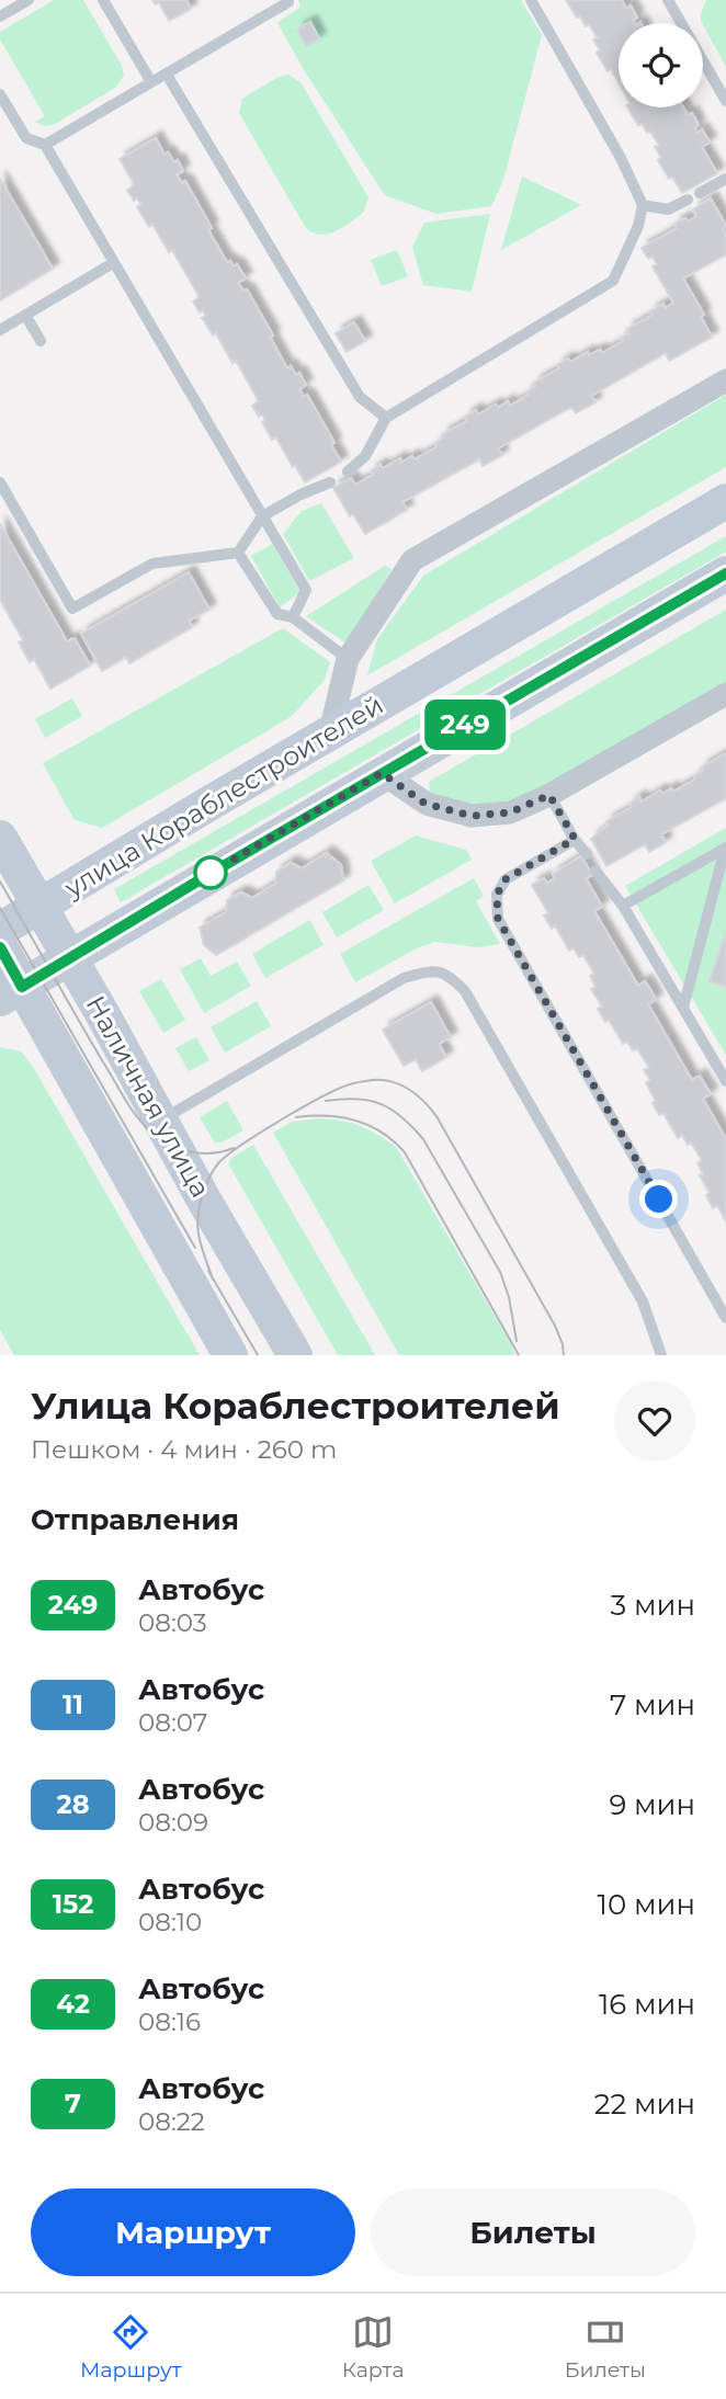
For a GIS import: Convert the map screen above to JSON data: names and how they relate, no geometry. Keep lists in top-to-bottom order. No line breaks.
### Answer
{"streets":{"main road":["улица Кораблестроителей","Наличная улица"]},"crossings":[["улица Кораблестроителей","Наличная улица"]],"lines":["bus line 249"],"page":{"on_map":"249","heading":[["Улица Кораблестроителей","Пешком · 4 мин · 260 m"],"Отправления"],"list":[{"mark":"249","name":"Автобус","note":"08:03","value":"3 мин"},{"mark":"11","name":"Автобус","note":"08:07","value":"7 мин"},{"mark":"28","name":"Автобус","note":"08:09","value":"9 мин"},{"mark":"152","name":"Автобус","note":"08:10","value":"10 мин"},{"mark":"42","name":"Автобус","note":"08:16","value":"16 мин"},{"mark":"7","name":"Автобус","note":"08:22","value":"22 мин"}],"buttons":["Маршрут","Билеты"],"tabs":["Маршрут","Карта","Билеты"]}}
